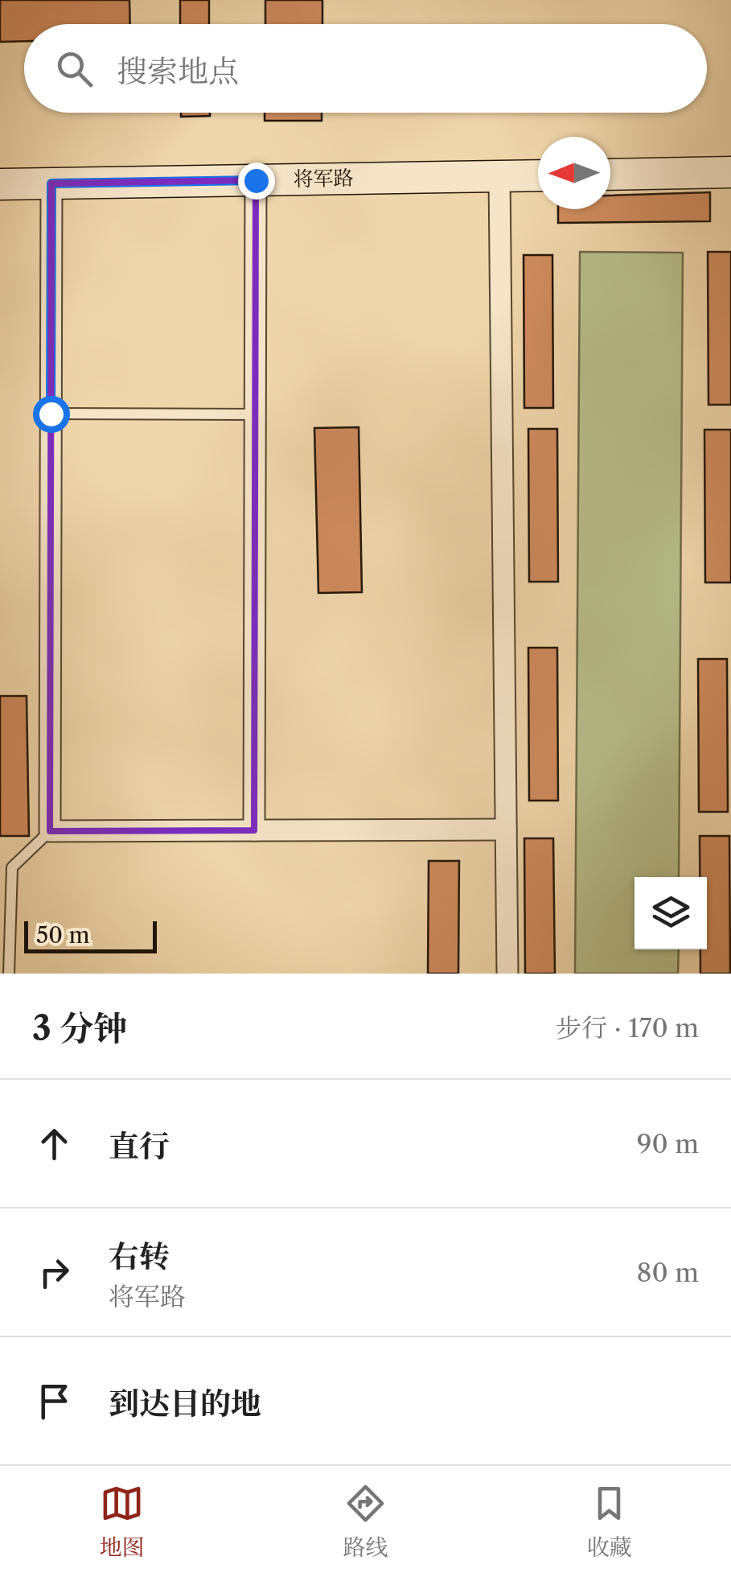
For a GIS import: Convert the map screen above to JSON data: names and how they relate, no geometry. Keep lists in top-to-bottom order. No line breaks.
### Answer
{"streets":{"street":["将军路"]},"scale_bar":"50 m","north":"left","page":{"search":"搜索地点","scale":"50 m","heading":["3 分钟","步行 · 170 m"],"list":[["直行","90 m"],["右转","将军路","80 m"],"到达目的地"],"nav":["地图","路线","收藏"]}}
